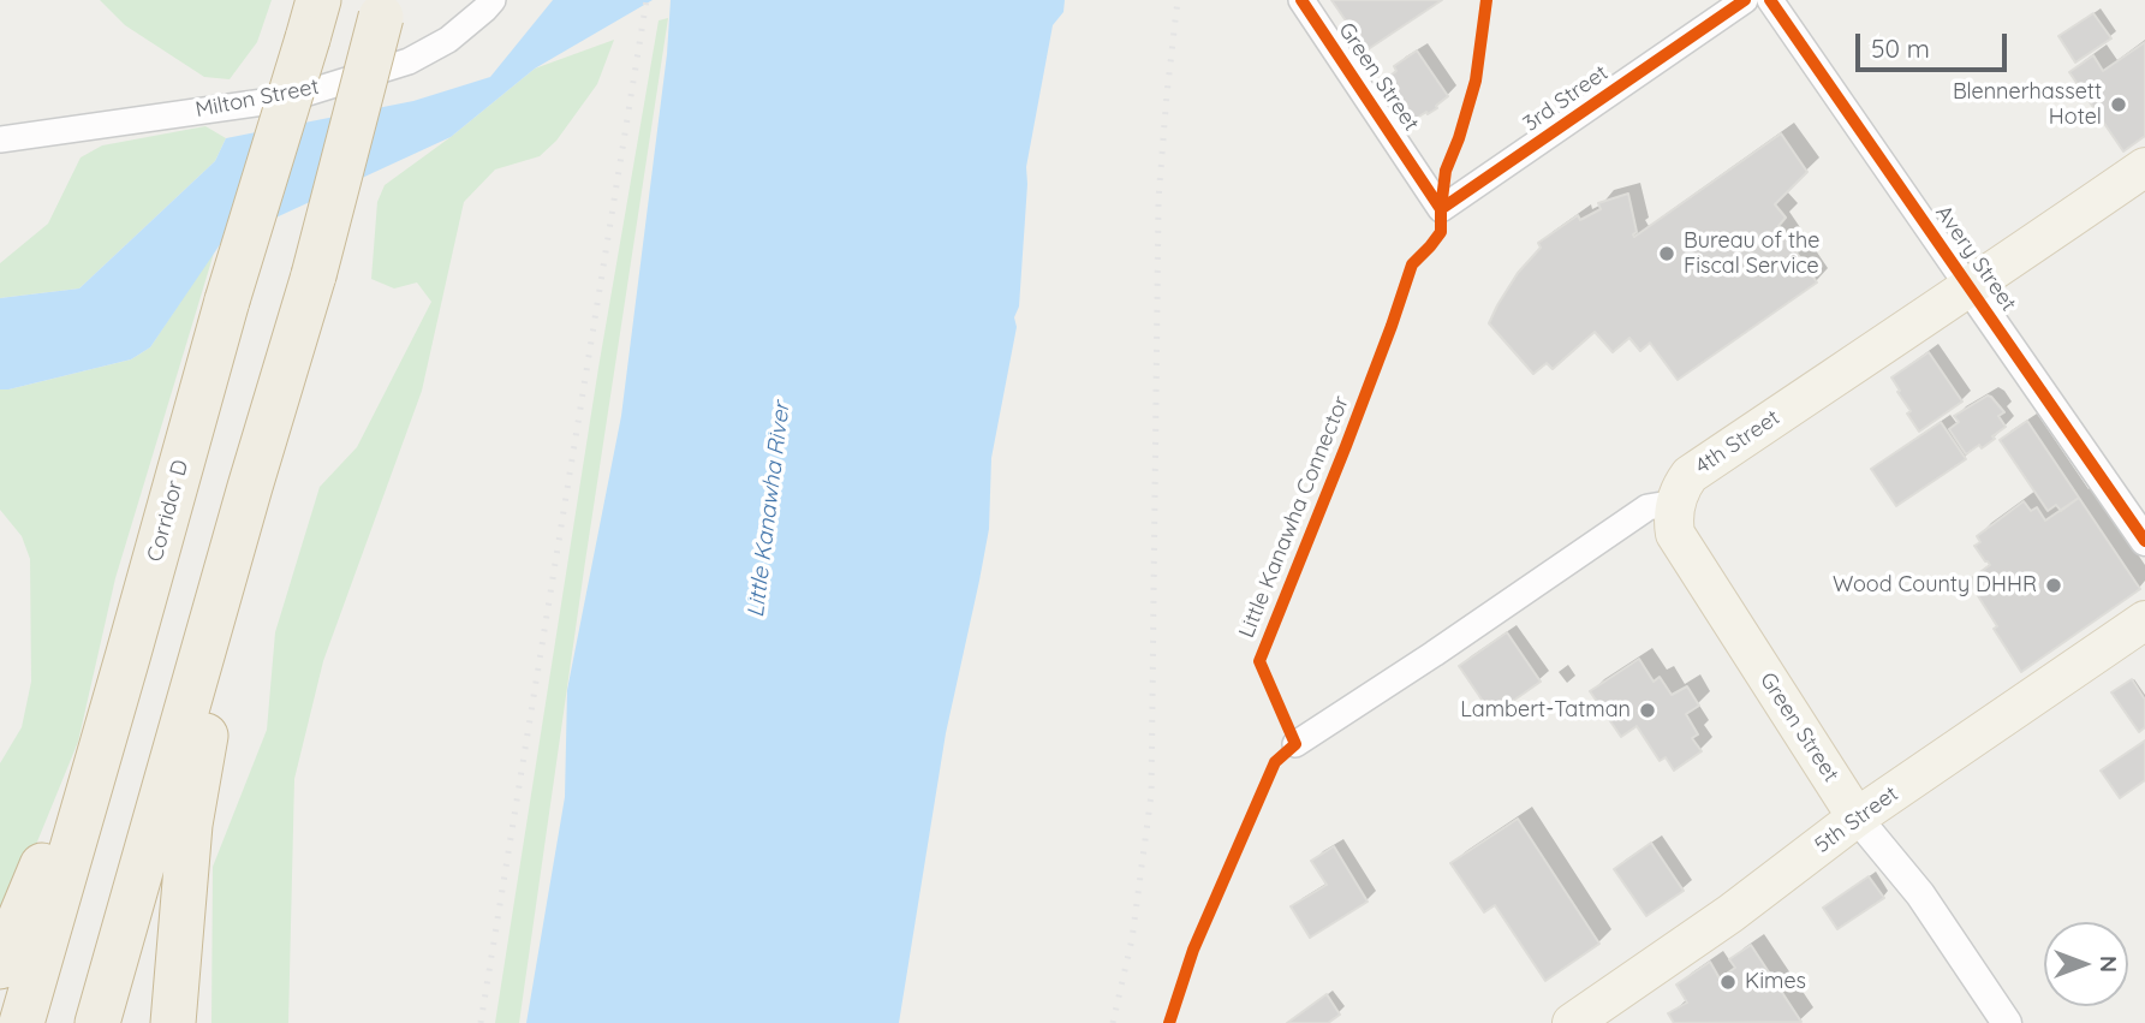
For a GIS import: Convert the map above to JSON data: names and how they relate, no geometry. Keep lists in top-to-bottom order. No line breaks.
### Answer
{"streets":{"highway":["Corridor D"],"main road":["Green Street","4th Street","5th Street"],"street":["Milton Street","3rd Street","Avery Street"],"cycle path":["Little Kanawha Connector"]},"crossings":[["Green Street","3rd Street"],["Green Street","4th Street"],["Green Street","5th Street"],["Avery Street","4th Street"]],"water":["Little Kanawha River"],"places":["Blennerhassett Hotel","Bureau of the Fiscal Service","Wood County DHHR","Lambert-Tatman","Kimes"],"scale_bar":"50 m","north":"right"}
